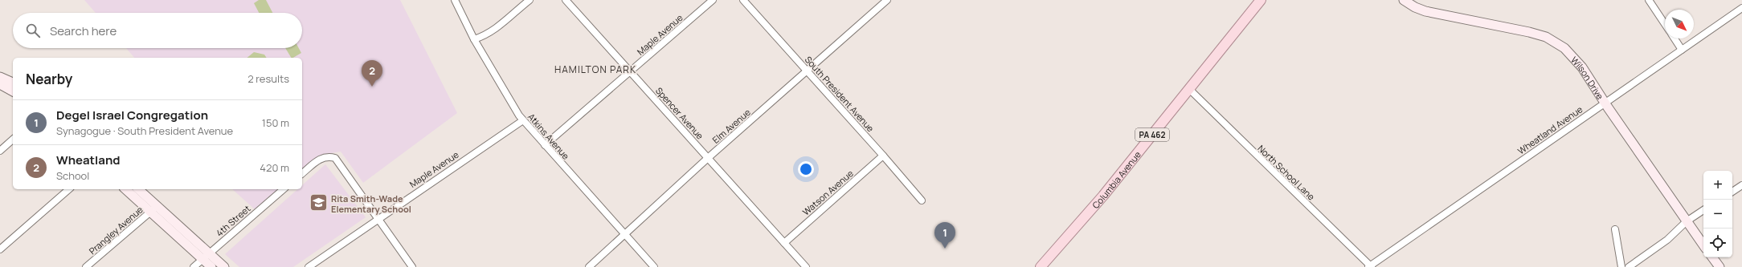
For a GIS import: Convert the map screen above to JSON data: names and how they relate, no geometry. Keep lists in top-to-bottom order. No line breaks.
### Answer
{"streets":{"main road":["PA 462","Columbia Avenue"],"street":["Maple Avenue","Wilson Drive","South President Avenue","Spencer Avenue","Elm Avenue","Wheatland Avenue","Atkins Avenue","North School Lane","Watson Avenue","4th Street","Prangley Avenue"]},"crossings":[["Maple Avenue","Spencer Avenue"],["Maple Avenue","Atkins Avenue"],["Wilson Drive","Wheatland Avenue"],["South President Avenue","Elm Avenue"],["South President Avenue","Watson Avenue"],["Spencer Avenue","Elm Avenue"],["Spencer Avenue","Watson Avenue"],["Elm Avenue","Atkins Avenue"],["Wheatland Avenue","North School Lane"],["North School Lane","Columbia Avenue"]],"districts":["HAMILTON PARK"],"places":{"school or university":["Rita Smith-Wade Elementary School"]},"north":"bottom right","page":{"search":"Search here","heading":["Nearby","2 results"],"pins":["2","1"],"list":[{"mark":"1","name":"Degel Israel Congregation","note":"Synagogue · South President Avenue","value":"150 m"},{"mark":"2","name":"Wheatland","note":"School","value":"420 m"}],"map_buttons":["+","−"]}}
